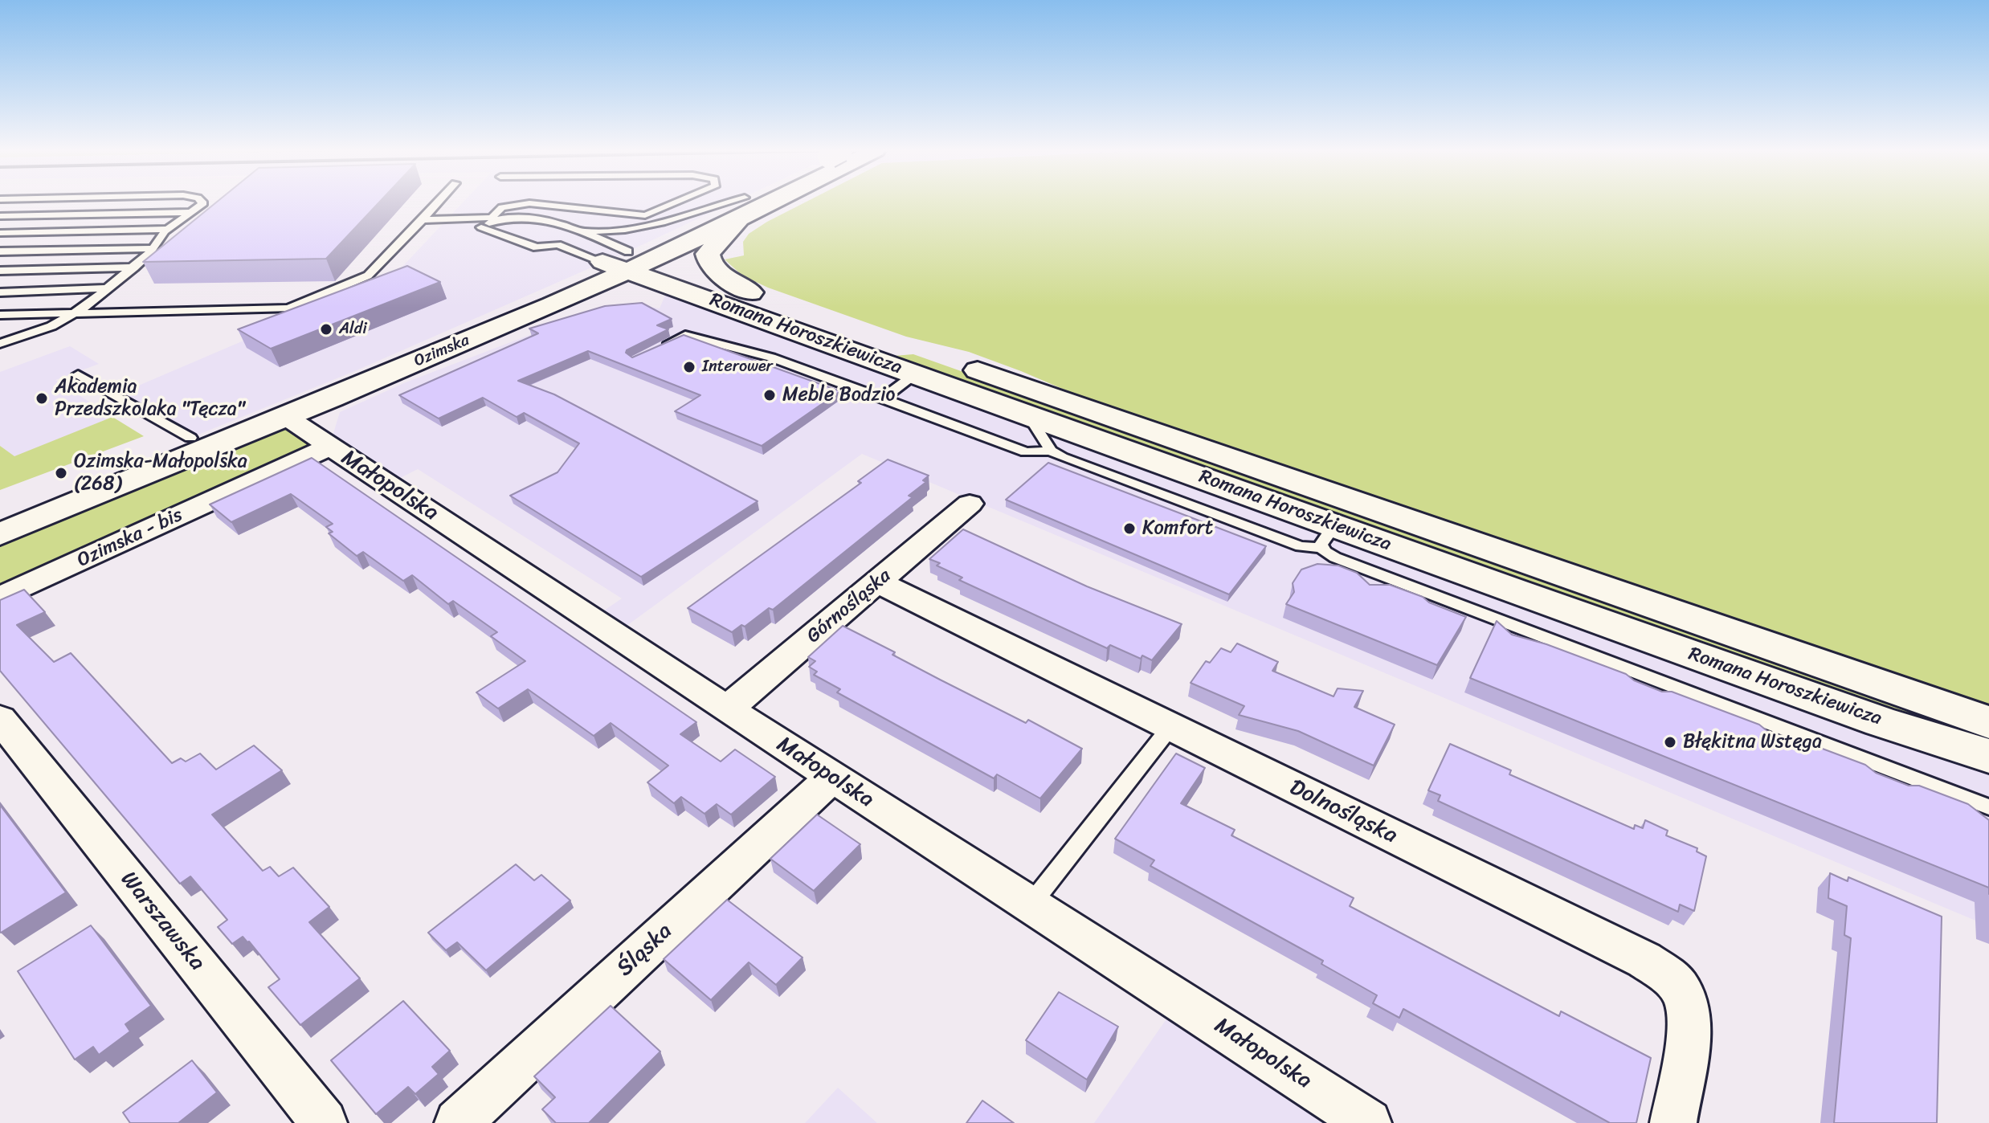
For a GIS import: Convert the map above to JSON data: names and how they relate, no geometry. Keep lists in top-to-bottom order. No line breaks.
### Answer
{"streets":{"street":["Romana Horoszkiewicza","Ozimska","Małopolska","Ozimska - bis","Górnośląska","Dolnośląska","Warszawska","Śląska"]},"crossings":[["Romana Horoszkiewicza","Ozimska"],["Ozimska","Małopolska"],["Małopolska","Ozimska - bis"],["Małopolska","Górnośląska"],["Małopolska","Śląska"],["Górnośląska","Dolnośląska"]],"places":["Aldi","Interower","Meble Bodzio","Akademia Przedszkolaka \"Tęcza\"","Ozimska-Małopolska (268)","Komfort","Błękitna Wstęga"]}
